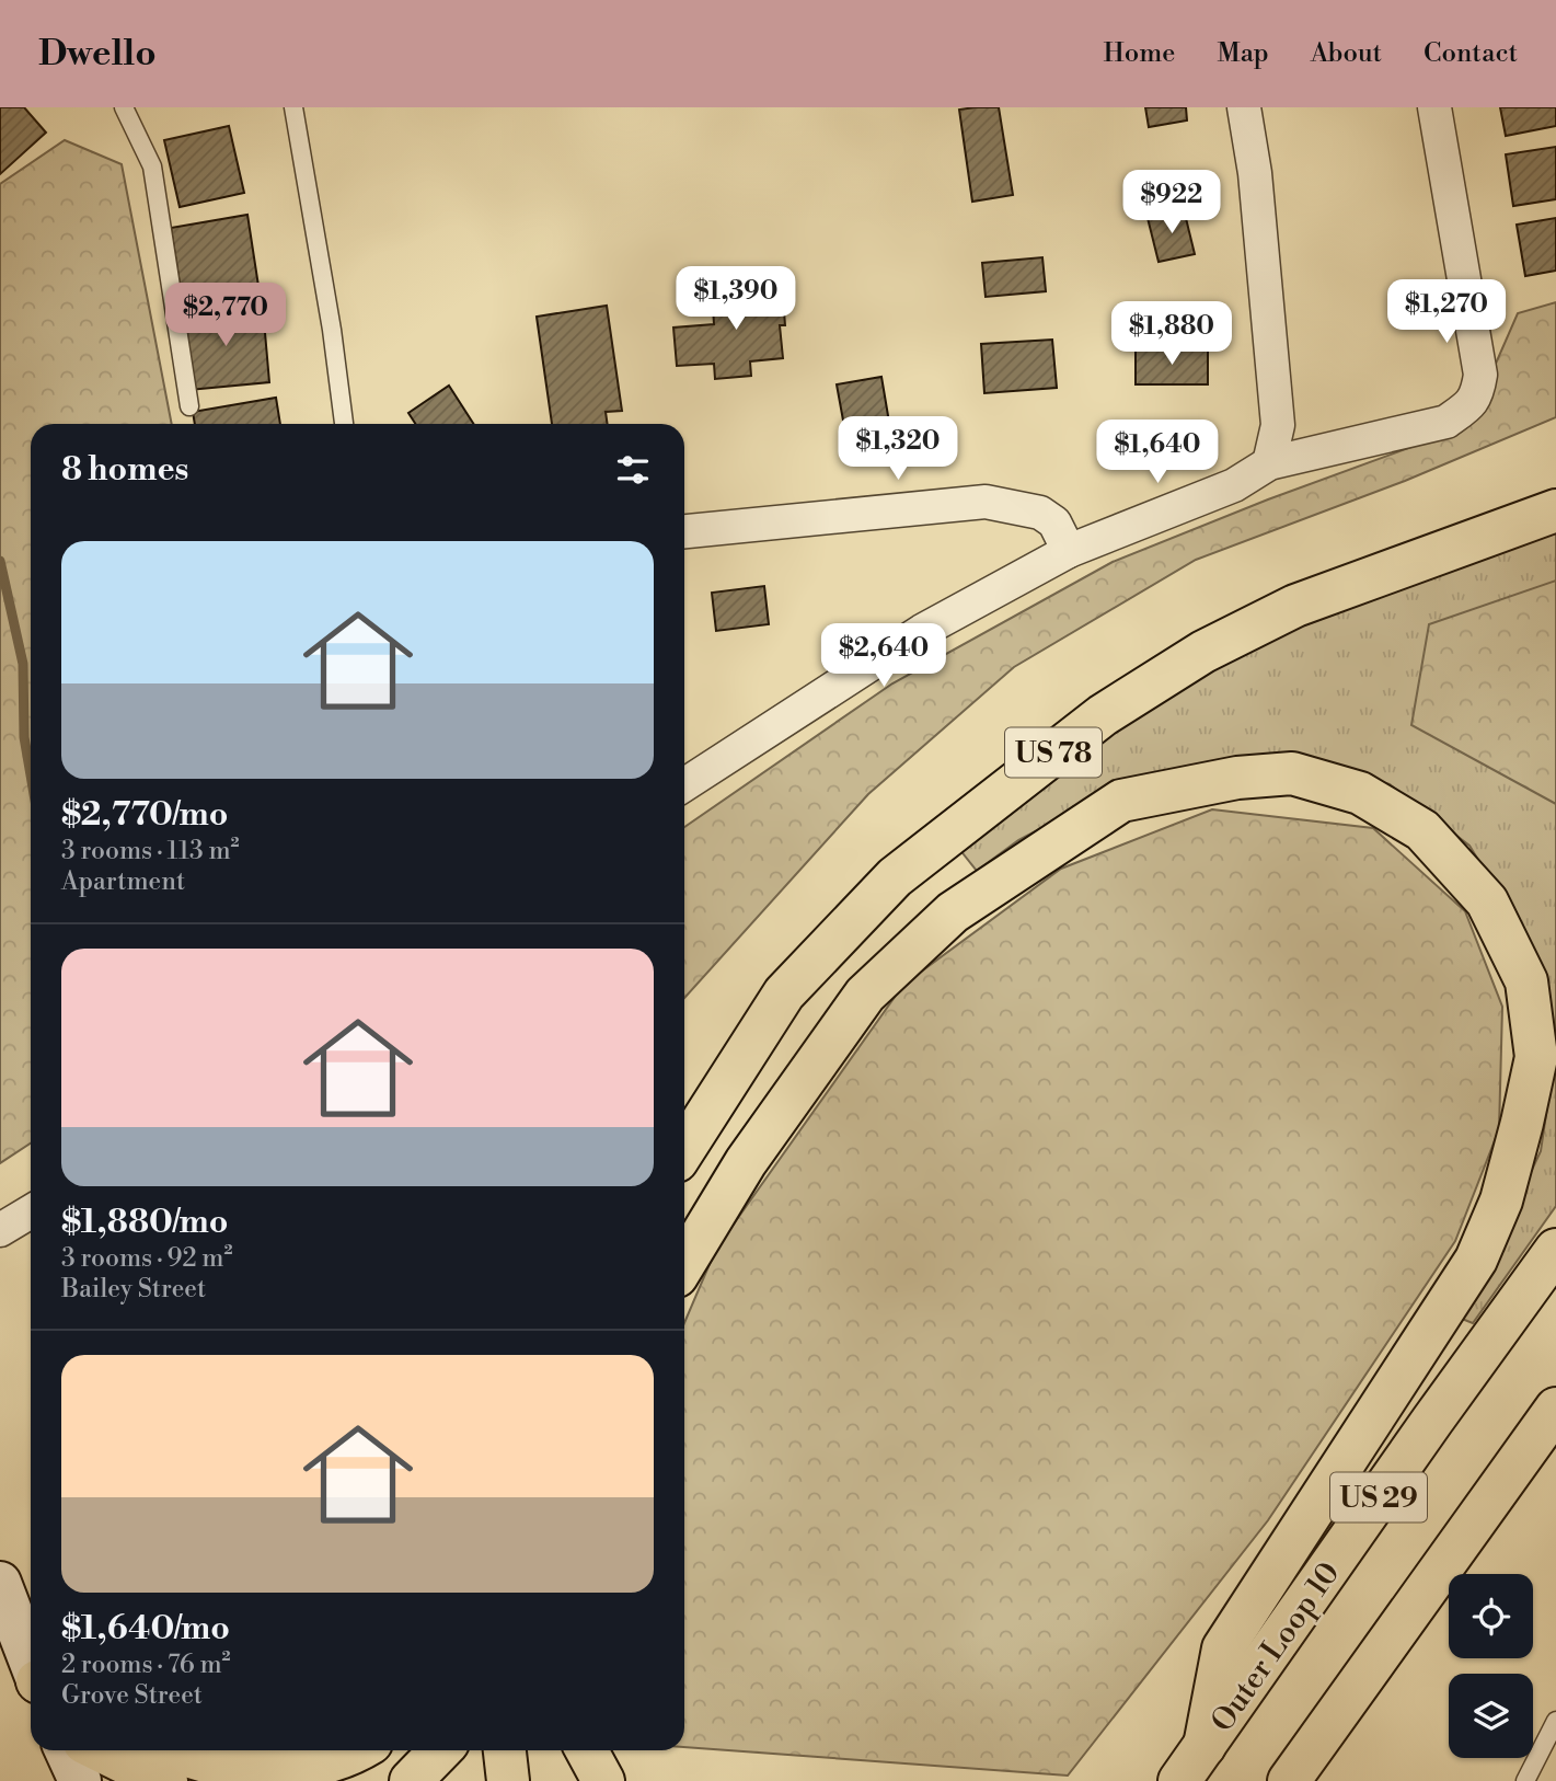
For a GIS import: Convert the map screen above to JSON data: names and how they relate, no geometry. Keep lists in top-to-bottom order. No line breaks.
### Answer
{"streets":{"highway":["US 78","US 29","Outer Loop 10"]},"page":{"header":"Dwello","nav":["Home","Map","About","Contact"],"price":["$922","$1,390","$1,270","$2,770","$1,880","$1,320","$1,640","$2,640"],"heading":"8 homes","list":[{"name":"$2,770/mo","note":"3 rooms · 113 m² · Apartment"},{"name":"$1,880/mo","note":"3 rooms · 92 m² · Bailey Street"},{"name":"$1,640/mo","note":"2 rooms · 76 m² · Grove Street"}]}}
